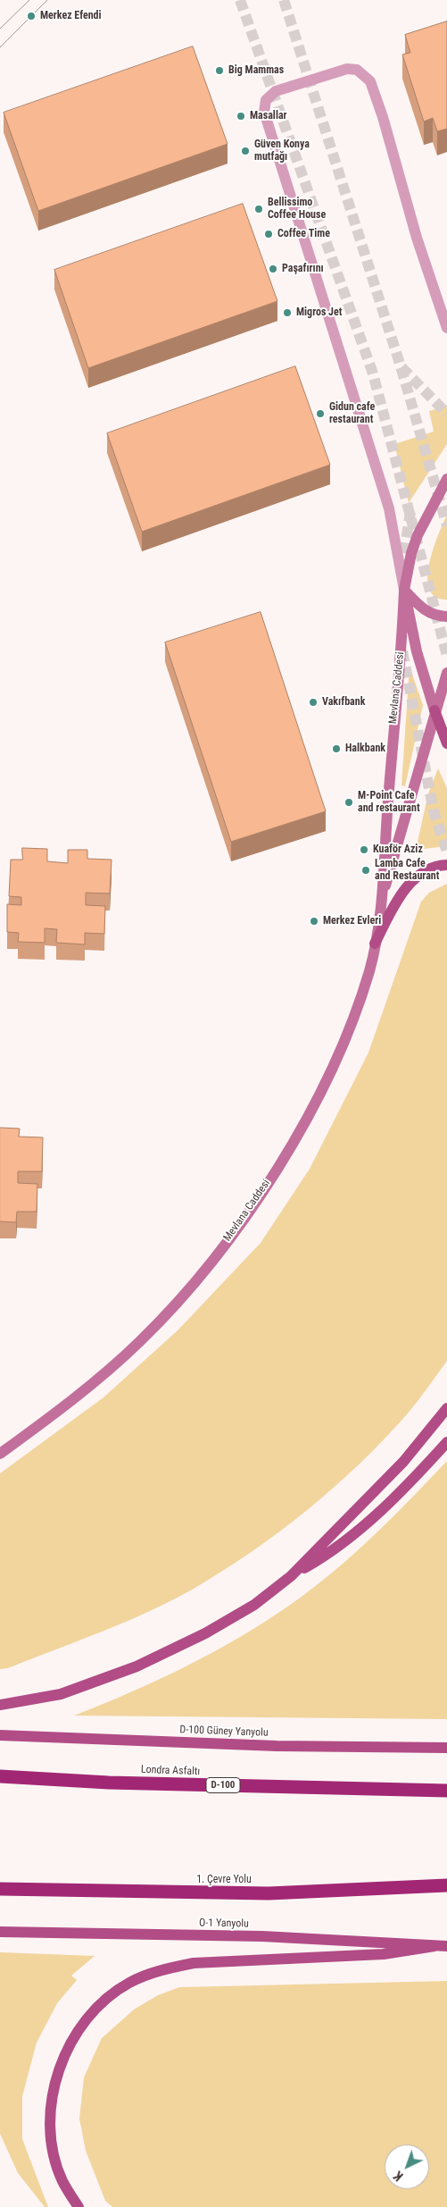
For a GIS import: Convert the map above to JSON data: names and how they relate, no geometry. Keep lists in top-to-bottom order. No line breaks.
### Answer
{"streets":{"highway":["Londra Asfaltı","D-100","1. Çevre Yolu"],"main road":["Mevlana Caddesi","D-100 Güney Yanyolu","O-1 Yanyolu"]},"places":["Merkez Efendi","Big Mammas","Masallar","Güven Konya mutfağı","Bellissimo Coffee House","Coffee Time","Paşafırını","Migros Jet","Gidun cafe restaurant","Vakıfbank","Halkbank","M-Point Cafe and restaurant","Kuaför Aziz","Lamba Cafe and Restaurant","Merkez Evleri"],"north":"bottom left"}
